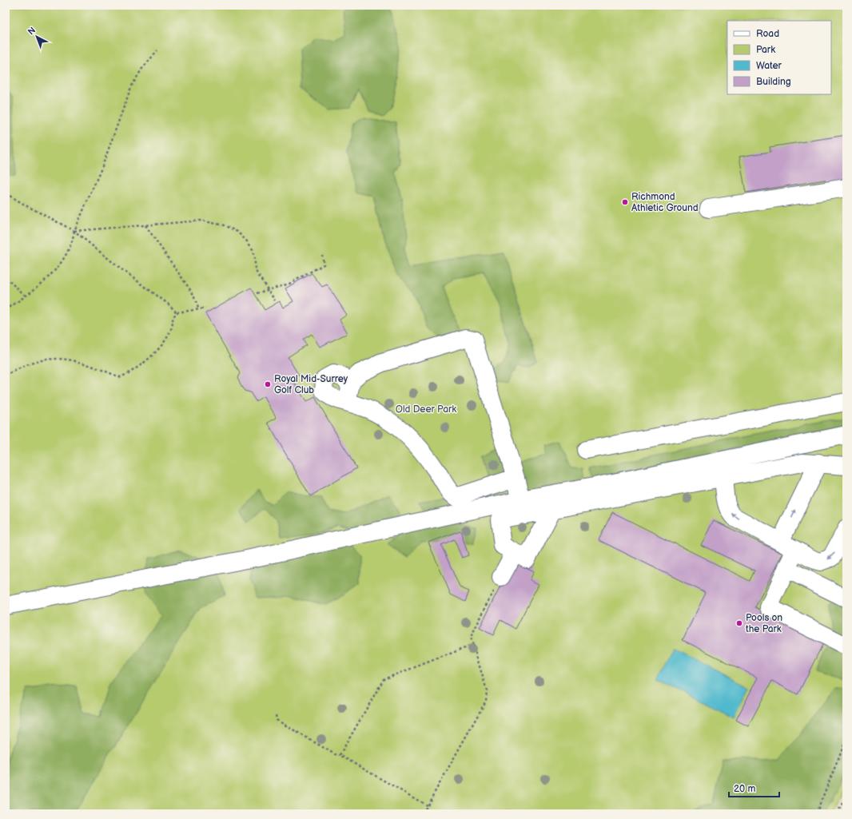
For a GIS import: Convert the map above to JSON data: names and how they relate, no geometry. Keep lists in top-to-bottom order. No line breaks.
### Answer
{"parks":["Old Deer Park"],"places":["Richmond Athletic Ground","Royal Mid-Surrey Golf Club","Pools on the Park"],"legend":["Road","Park","Water","Building"],"scale_bar":"20 m","north":"top left"}
